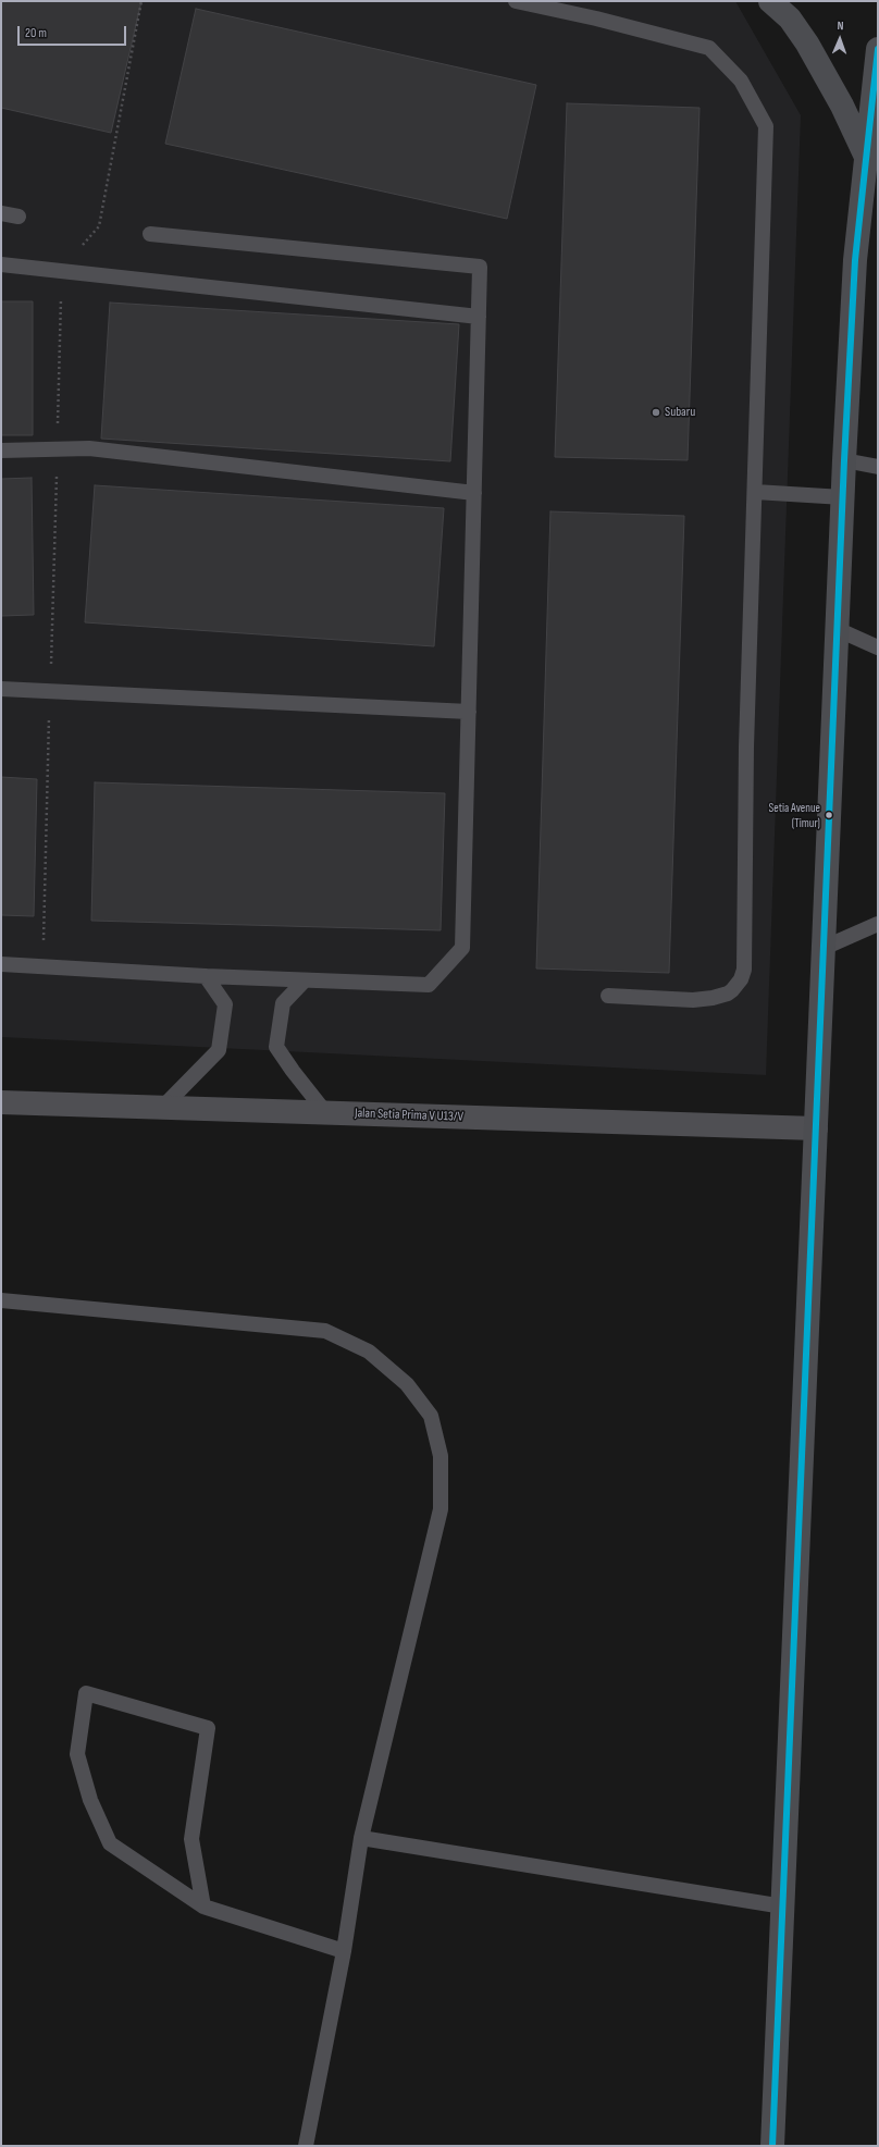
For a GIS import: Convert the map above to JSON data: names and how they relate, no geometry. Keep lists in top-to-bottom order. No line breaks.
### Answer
{"streets":{"street":["Jalan Setia Prima V U13/V"]},"places":["Subaru","Setia Avenue (Timur)"],"scale_bar":"20 m","north":"top"}
